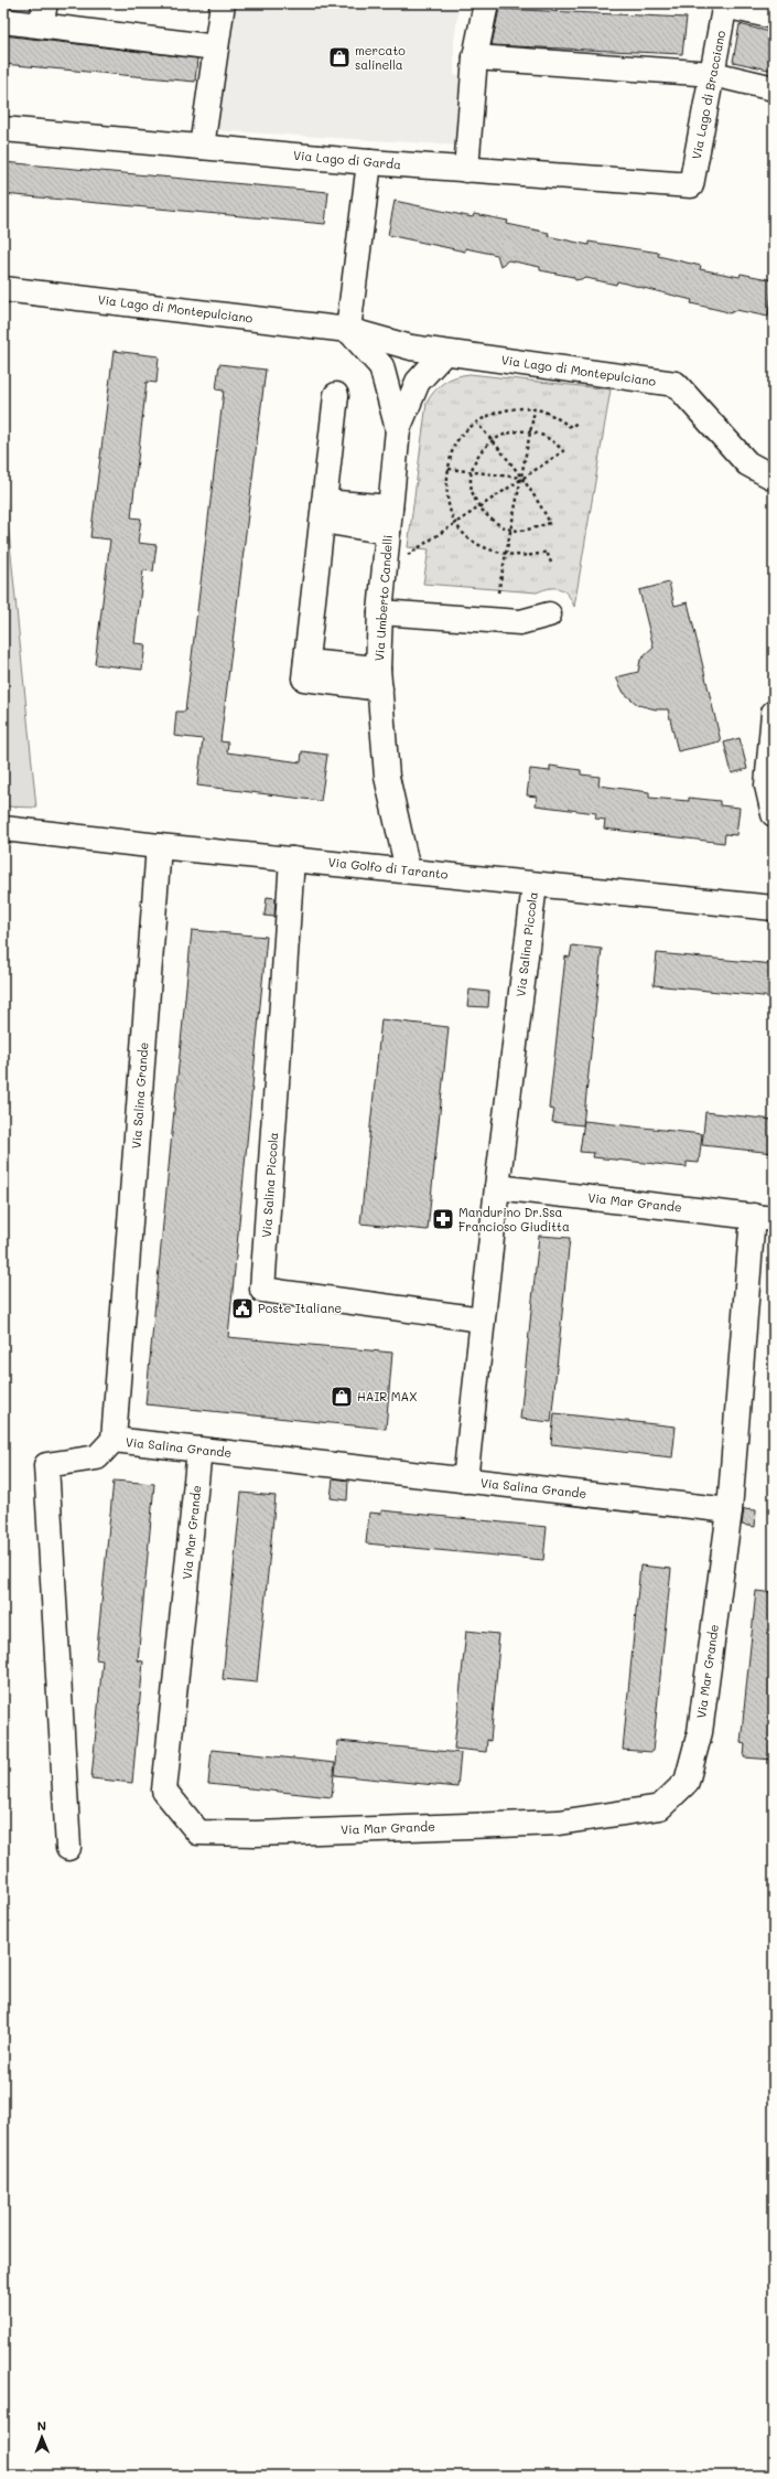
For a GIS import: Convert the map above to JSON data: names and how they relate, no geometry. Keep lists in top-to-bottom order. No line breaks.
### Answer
{"streets":{"street":["Via Lago di Bracciano","Via Lago di Garda","Via Lago di Montepulciano","Via Umberto Candelli","Via Golfo di Taranto","Via Salina Piccola","Via Salina Grande","Via Mar Grande"]},"crossings":[["Via Lago di Bracciano","Via Lago di Garda"],["Via Lago di Montepulciano","Via Umberto Candelli"],["Via Umberto Candelli","Via Golfo di Taranto"],["Via Golfo di Taranto","Via Salina Piccola"],["Via Golfo di Taranto","Via Salina Grande"],["Via Salina Piccola","Via Salina Grande"],["Via Salina Piccola","Via Mar Grande"],["Via Salina Grande","Via Mar Grande"]],"places":{"shop":["mercato salinella","HAIR MAX"],"pharmacy":["Mandurino Dr.Ssa Francioso Giuditta"],"public building":["Poste Italiane"]},"north":"top"}
